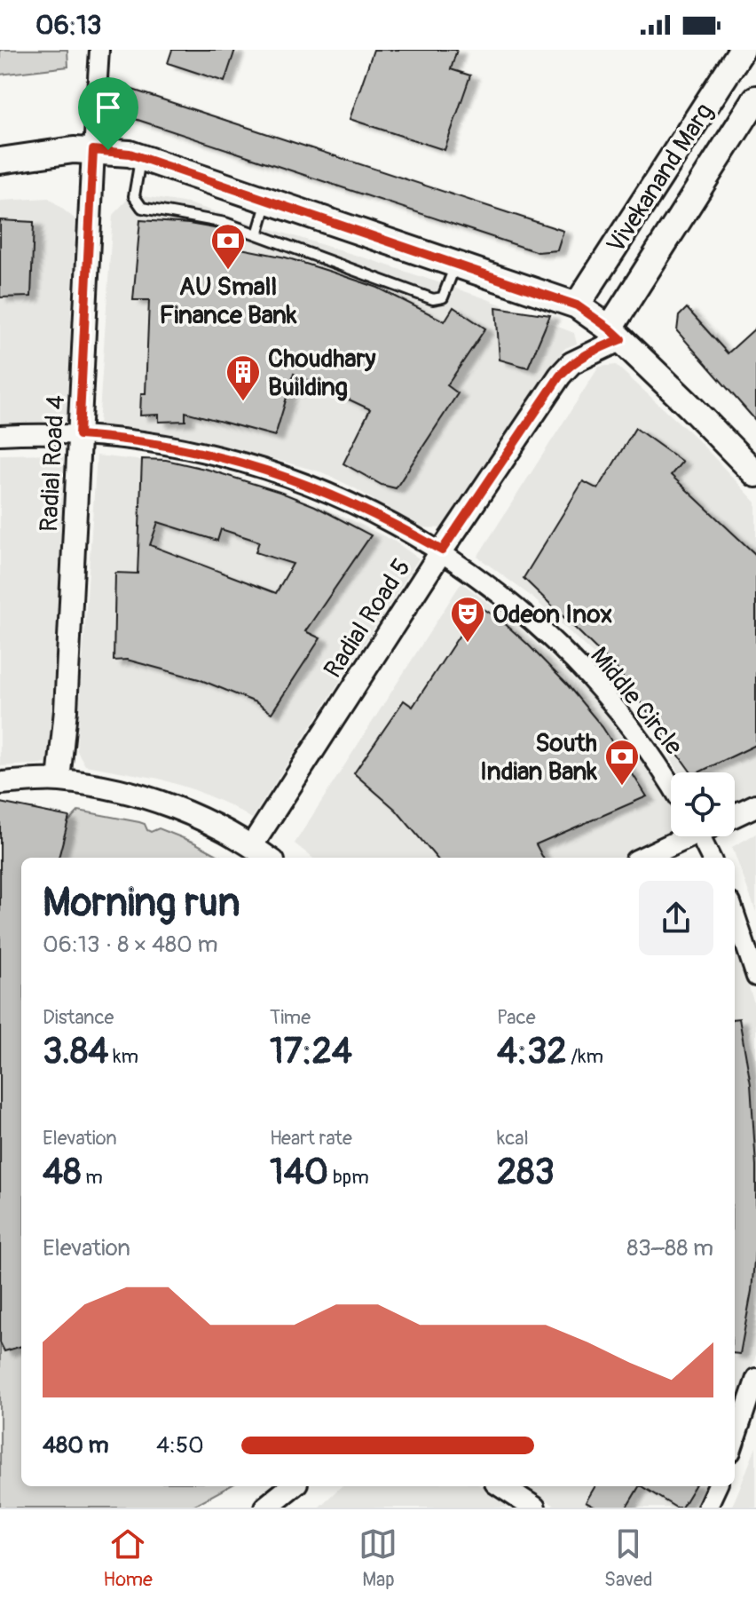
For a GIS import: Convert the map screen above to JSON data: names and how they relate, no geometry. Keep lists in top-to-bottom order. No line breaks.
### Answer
{"streets":{"main road":["Vivekanand Marg"],"street":["Radial Road 4","Radial Road 5","Middle Circle"]},"crossings":[["Vivekanand Marg","Radial Road 5"],["Radial Road 4","Middle Circle"],["Radial Road 5","Middle Circle"]],"places":{"bank":["AU Small Finance Bank","South Indian Bank"],"building":["Choudhary Building"],"theatre":["Odeon Inox"]},"page":{"status":"06:13","heading":["Morning run","06:13 · 8 × 480 m"],"stats":[["Distance","3.84 km"],["Time","17:24"],["Pace","4:32 /km"],["Elevation","48 m"],["Heart rate","140 bpm"],["kcal","283"]],"chart":["Elevation","83–88 m"],"list":[{"name":"480 m","note":"4:50"}],"tabs":["Home","Map","Saved"]}}
